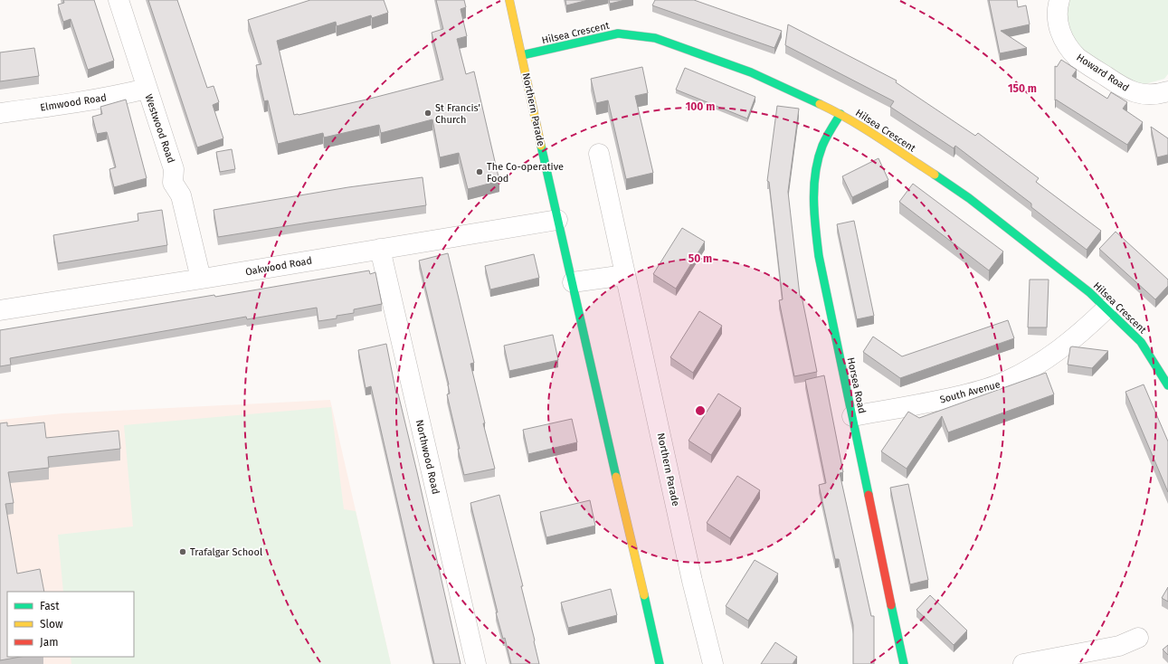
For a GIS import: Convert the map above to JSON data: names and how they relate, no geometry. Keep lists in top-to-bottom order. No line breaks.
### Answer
{"streets":{"street":["Hilsea Crescent","Howard Road","Elmwood Road","Northern Parade","Westwood Road","Oakwood Road","Horsea Road","South Avenue","Northwood Road"]},"crossings":[["Hilsea Crescent","Northern Parade"],["Hilsea Crescent","Horsea Road"],["Hilsea Crescent","South Avenue"],["Elmwood Road","Westwood Road"],["Northern Parade","Oakwood Road"],["Westwood Road","Oakwood Road"],["Oakwood Road","Northwood Road"],["Horsea Road","South Avenue"]],"places":["St Francis' Church","The Co-operative Food","Trafalgar School"],"legend":["Fast","Slow","Jam"],"rings":["150 m","100 m","50 m"]}
